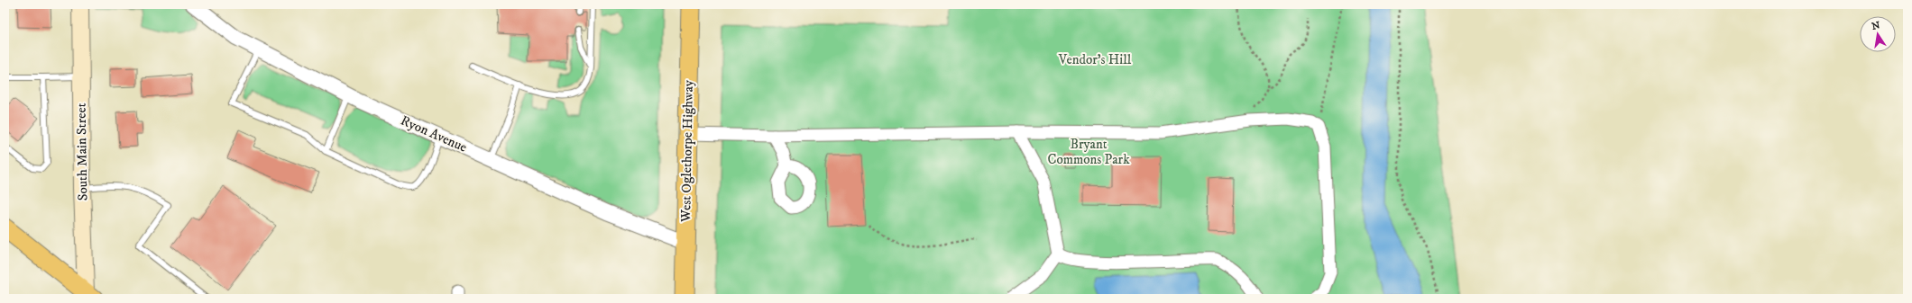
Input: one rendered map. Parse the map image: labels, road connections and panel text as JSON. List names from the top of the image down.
{
  "streets": {
    "highway": ["West Oglethorpe Highway"],
    "main road": ["South Main Street"],
    "street": ["Ryon Avenue"]
  },
  "crossings": [
    ["Ryon Avenue", "West Oglethorpe Highway"]
  ],
  "parks": ["Vendor's Hill", "Bryant Commons Park"],
  "north": "top"
}
